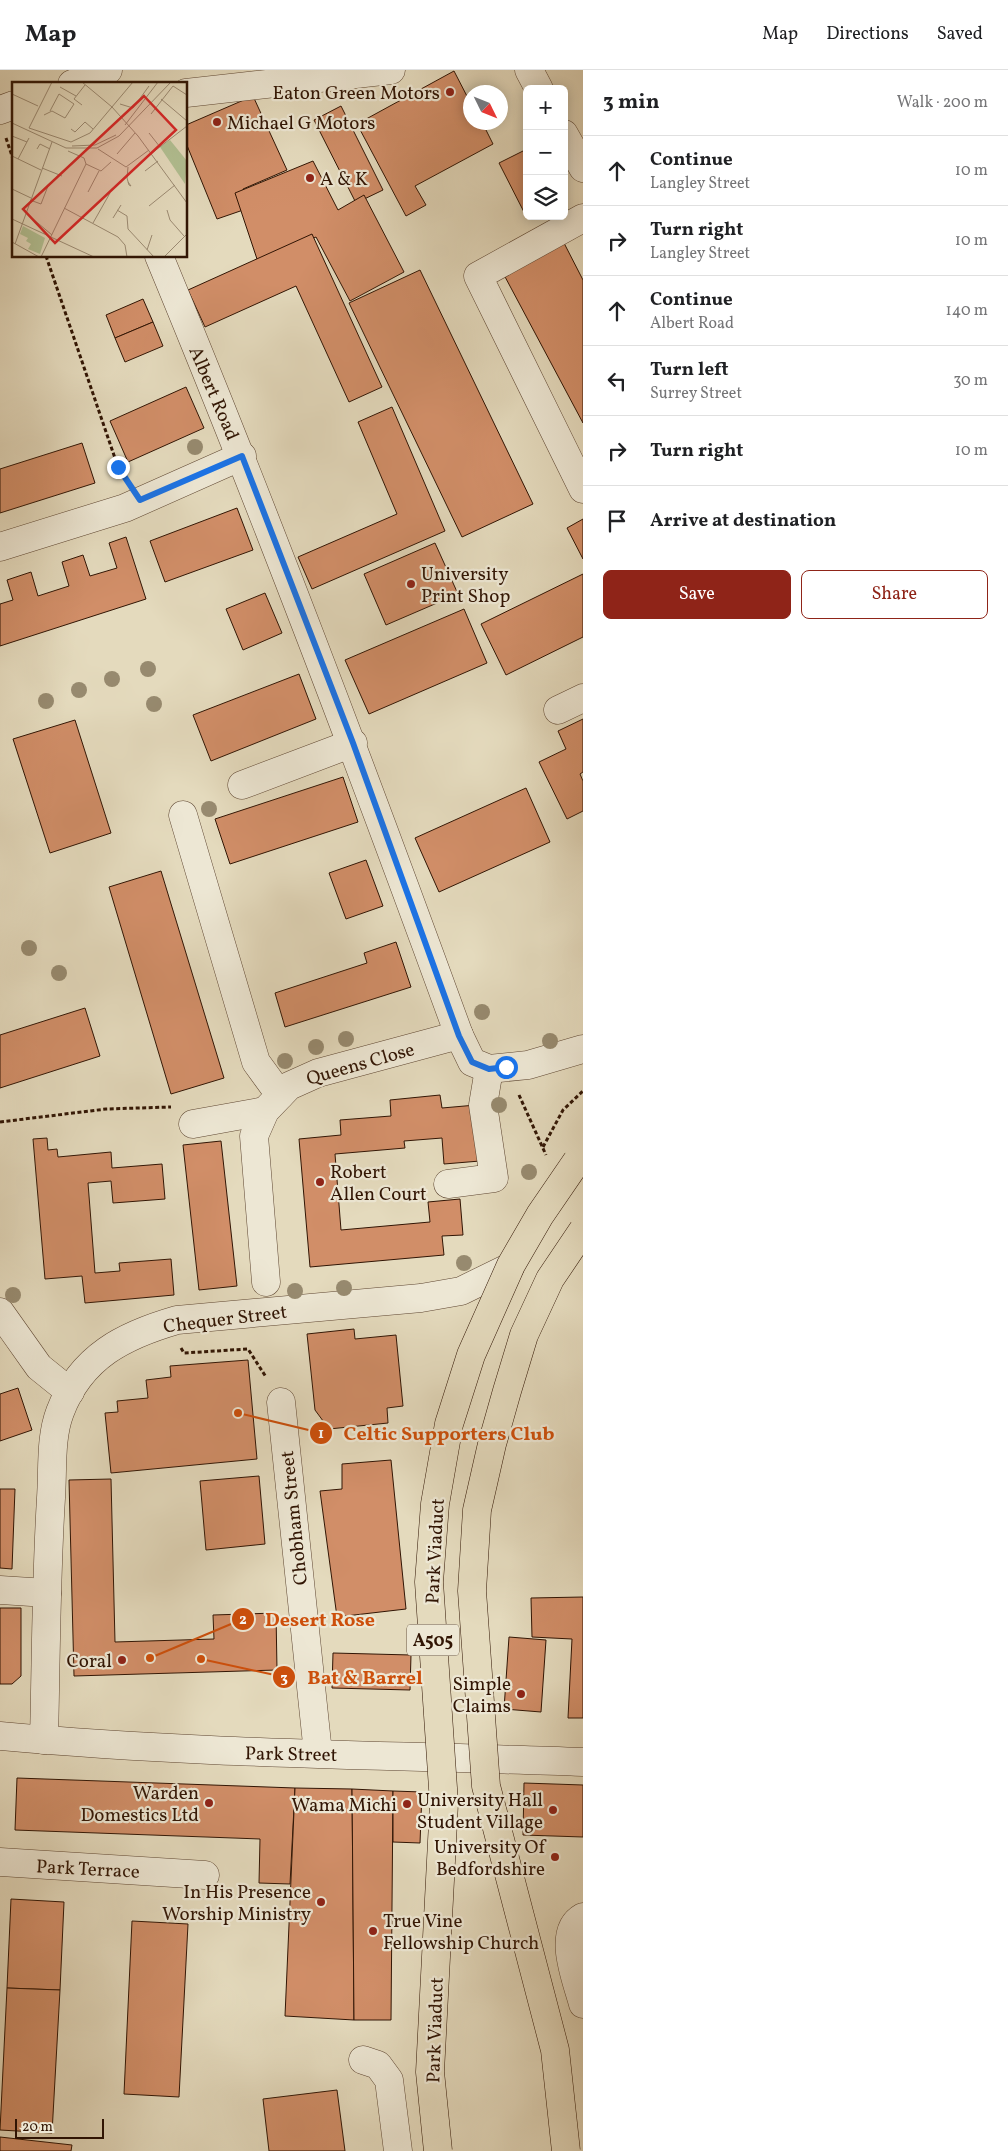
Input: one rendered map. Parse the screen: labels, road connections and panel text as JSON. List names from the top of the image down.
{
  "streets": {
    "highway": ["Park Viaduct", "A505"],
    "street": [
      "Albert Road",
      "Queens Close",
      "Chequer Street",
      "Chobham Street",
      "Park Street",
      "Park Terrace"
    ]
  },
  "crossings": [
    ["Albert Road", "Queens Close"],
    ["Chequer Street", "Park Viaduct"],
    ["Chequer Street", "Park Street"],
    ["Chobham Street", "Park Street"]
  ],
  "places": [
    "Eaton Green Motors",
    "Michael G Motors",
    "A & K",
    "University Print Shop",
    "Robert Allen Court",
    "Celtic Supporters Club",
    "Desert Rose",
    "Bat & Barrel",
    "Coral",
    "Simple Claims",
    "Warden Domestics Ltd",
    "Wama Michi",
    "University Hall Student Village",
    "University Of Bedfordshire",
    "In His Presence Worship Ministry",
    "True Vine Fellowship Church"
  ],
  "scale_bar": "20 m",
  "north": "bottom right",
  "page": {
    "header": "Map",
    "nav": ["Map", "Directions", "Saved"],
    "heading": ["3 min", "Walk · 200 m"],
    "map_buttons": ["+", "−"],
    "list": [
      ["Continue", "Langley Street", "10 m"],
      ["Turn right", "Langley Street", "10 m"],
      ["Continue", "Albert Road", "140 m"],
      ["Turn left", "Surrey Street", "30 m"],
      ["Turn right", "10 m"],
      "Arrive at destination"
    ],
    "buttons": ["Save", "Share"],
    "scale": "20 m"
  }
}
